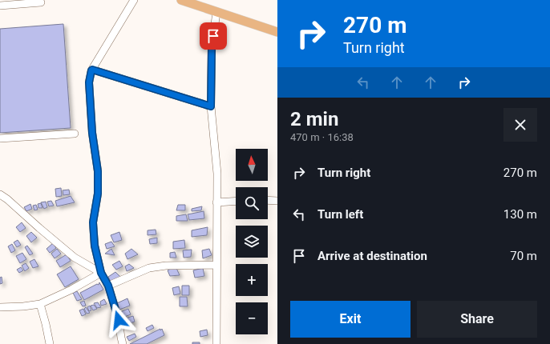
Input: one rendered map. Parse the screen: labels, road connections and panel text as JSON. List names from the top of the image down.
{
  "north": "top",
  "page": {
    "turn": ["270 m", "Turn right"],
    "heading": ["2 min", "470 m · 16:38"],
    "map_buttons": ["+", "−"],
    "list": [
      {
        "name": "Turn right",
        "value": "270 m"
      },
      {
        "name": "Turn left",
        "value": "130 m"
      },
      {
        "name": "Arrive at destination",
        "value": "70 m"
      }
    ],
    "buttons": ["Exit", "Share"]
  }
}
